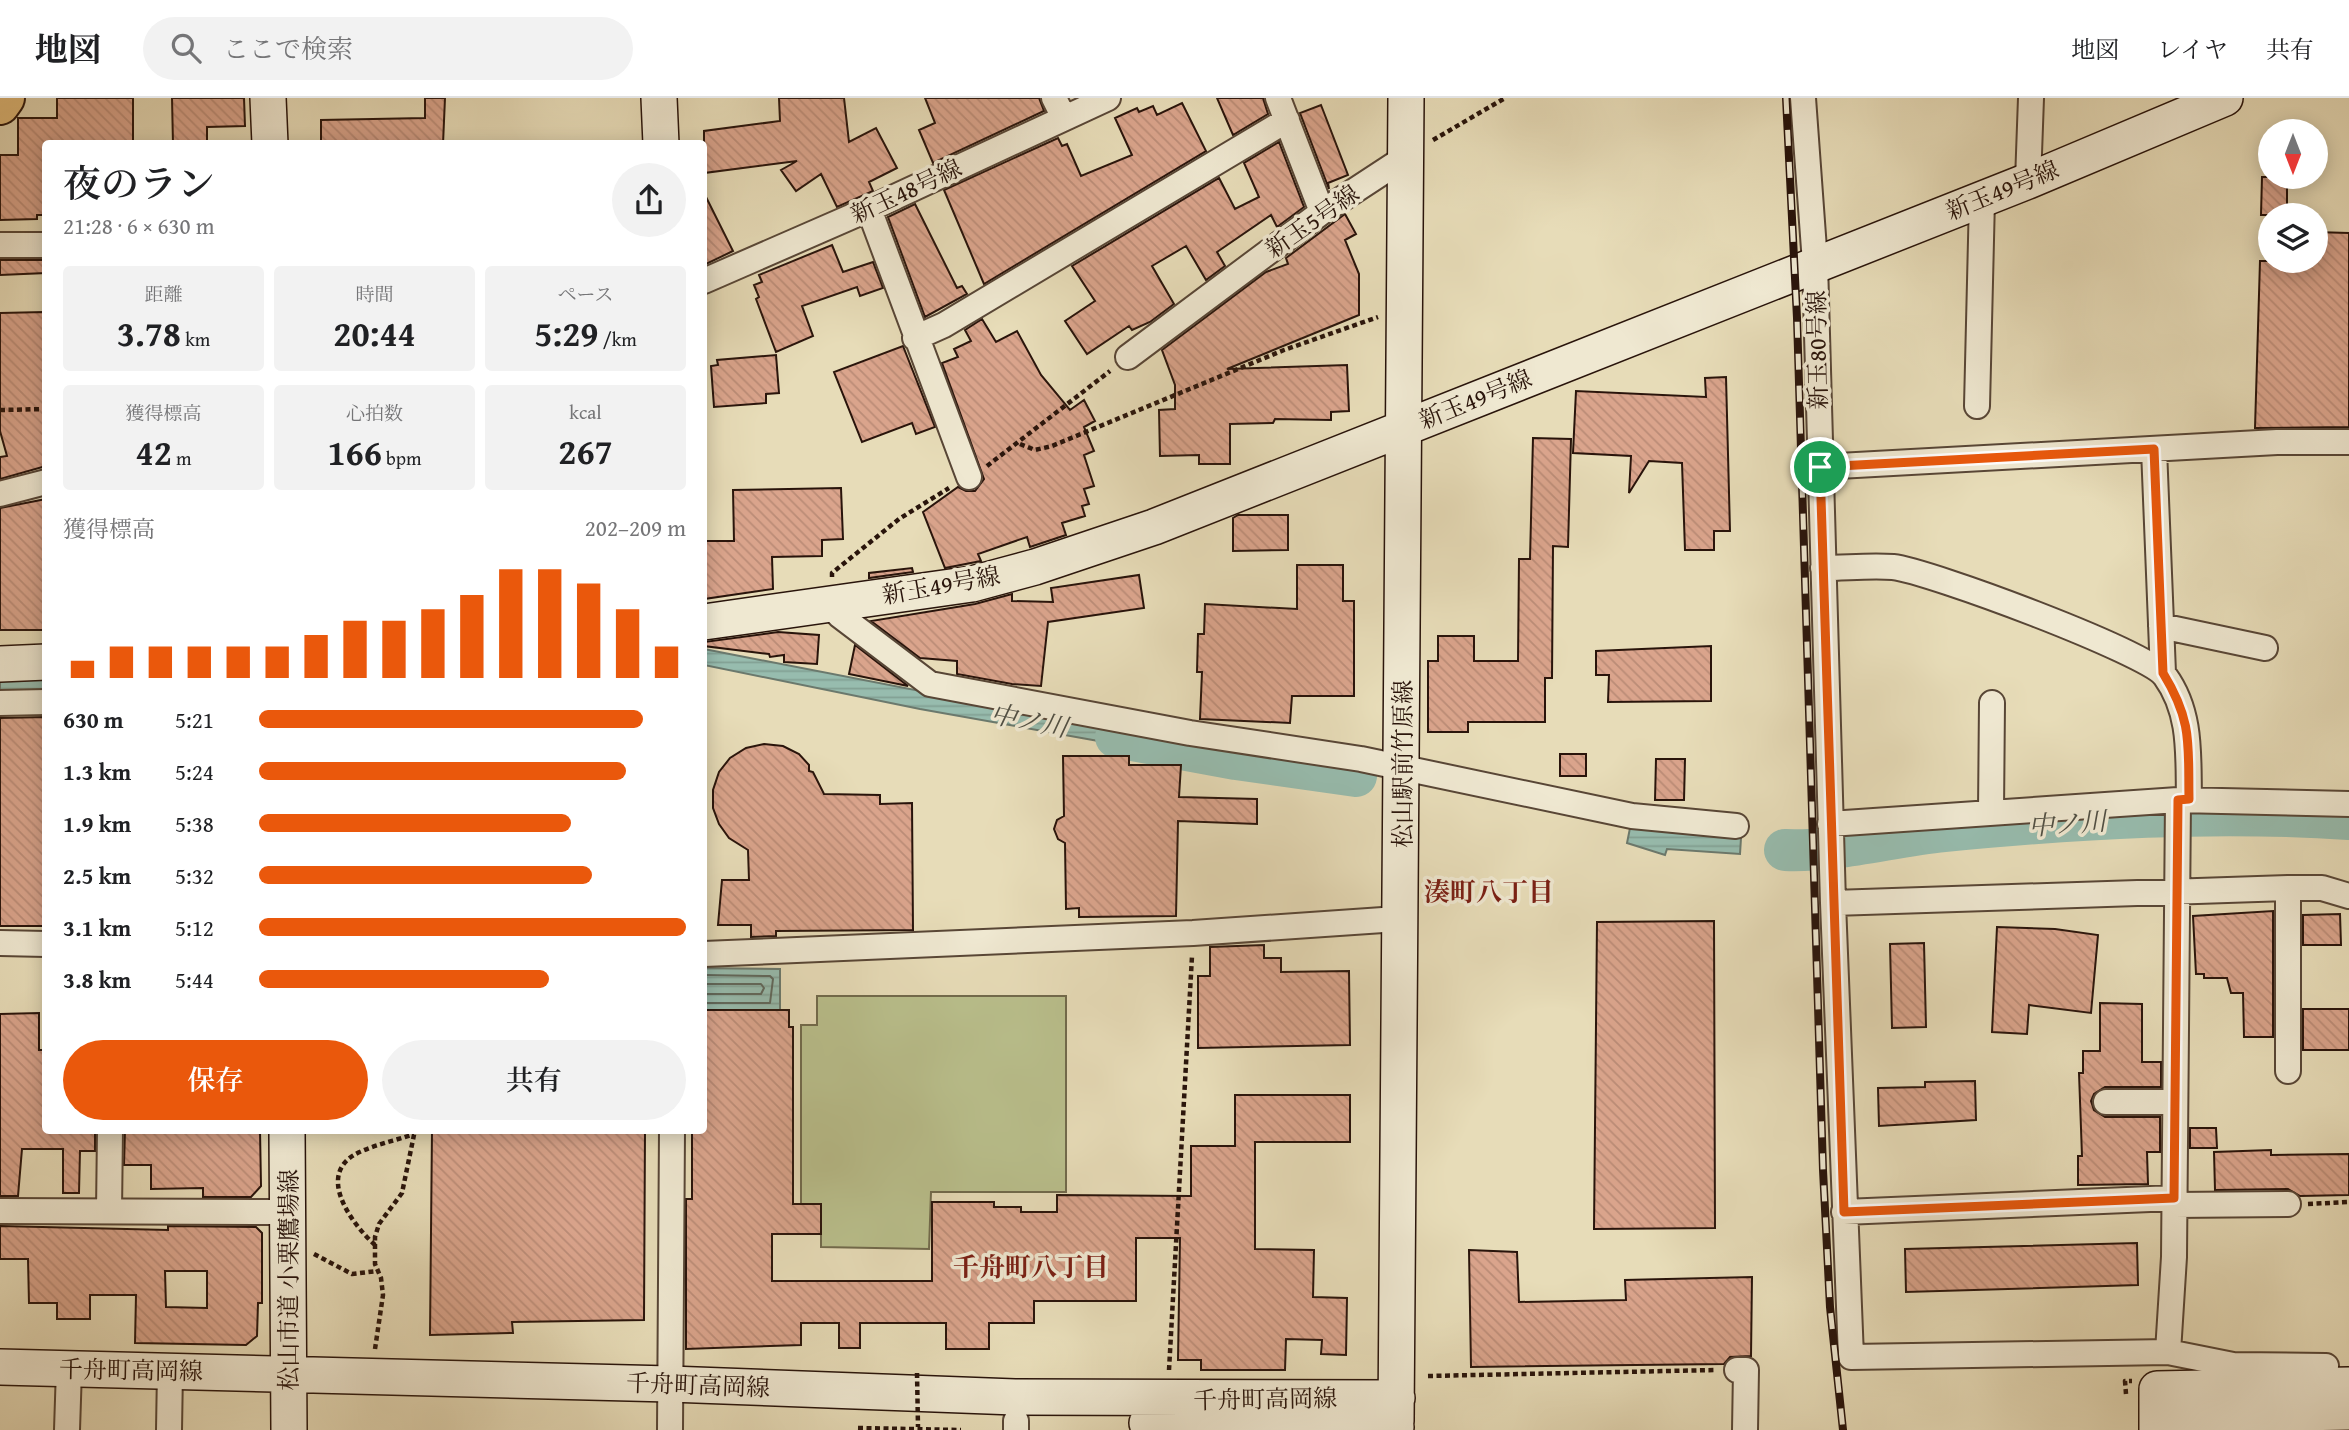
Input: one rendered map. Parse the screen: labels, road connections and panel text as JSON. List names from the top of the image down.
{
  "streets": {
    "street": [
      "新玉49号線",
      "新玉48号線",
      "新玉5号線",
      "新玉80号線",
      "松山駅前竹原線",
      "松山市道 小栗鷹場線",
      "千舟町高岡線"
    ]
  },
  "crossings": [
    ["新玉49号線", "新玉80号線"],
    ["新玉49号線", "松山駅前竹原線"],
    ["新玉5号線", "松山駅前竹原線"],
    ["松山駅前竹原線", "千舟町高岡線"],
    ["松山市道 小栗鷹場線", "千舟町高岡線"]
  ],
  "districts": ["湊町八丁目", "千舟町八丁目"],
  "water": ["中ノ川"],
  "north": "bottom",
  "page": {
    "header": "地図",
    "search": "ここで検索",
    "nav": ["地図", "レイヤ", "共有"],
    "heading": ["夜のラン", "21:28 · 6 × 630 m"],
    "stats": [
      ["距離", "3.78 km"],
      ["時間", "20:44"],
      ["ペース", "5:29 /km"],
      ["獲得標高", "42 m"],
      ["心拍数", "166 bpm"],
      ["kcal", "267"]
    ],
    "chart": ["獲得標高", "202–209 m"],
    "list": [
      {
        "name": "630 m",
        "note": "5:21"
      },
      {
        "name": "1.3 km",
        "note": "5:24"
      },
      {
        "name": "1.9 km",
        "note": "5:38"
      },
      {
        "name": "2.5 km",
        "note": "5:32"
      },
      {
        "name": "3.1 km",
        "note": "5:12"
      },
      {
        "name": "3.8 km",
        "note": "5:44"
      }
    ],
    "buttons": ["保存", "共有"]
  }
}
